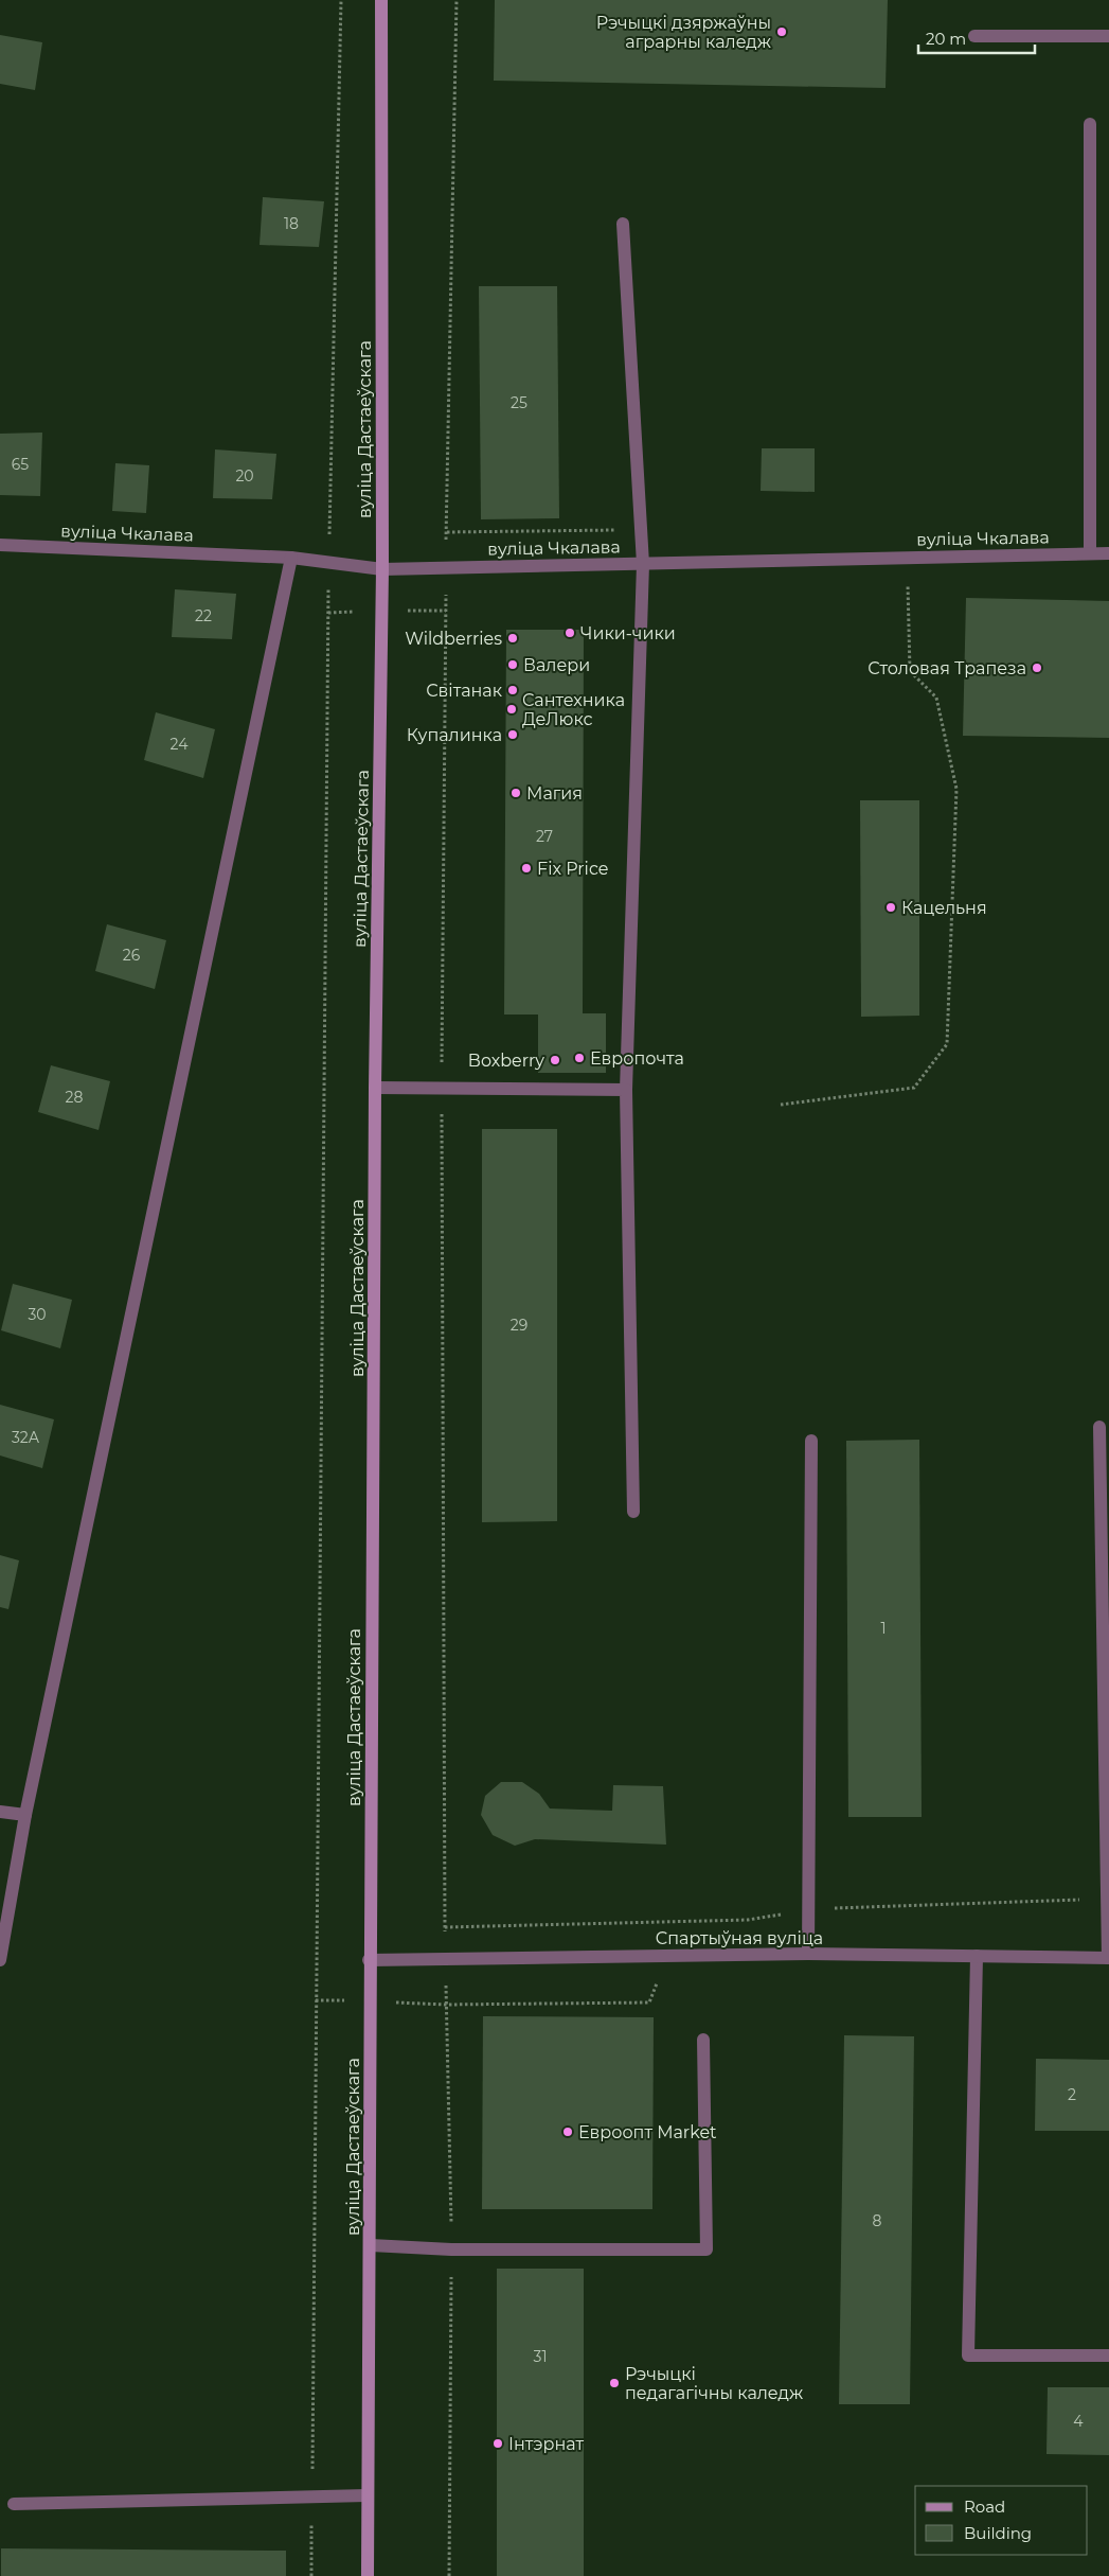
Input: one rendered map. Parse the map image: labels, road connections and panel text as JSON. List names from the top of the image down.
{
  "streets": {
    "street": ["вуліца Дастаеўскага", "вуліца Чкалава", "Спартыўная вуліца"]
  },
  "crossings": [
    ["вуліца Дастаеўскага", "вуліца Чкалава"],
    ["вуліца Дастаеўскага", "Спартыўная вуліца"]
  ],
  "places": [
    "Рэчыцкі дзяржаўны аграрны каледж",
    "Чики-чики",
    "Wildberries",
    "Валери",
    "Столовая Трапеза",
    "Світанак",
    "Сантехника ДеЛюкс",
    "Купалинка",
    "Магия",
    "Fix Price",
    "Кацельня",
    "Европочта",
    "Boxberry",
    "Евроопт Market",
    "Рэчыцкі педагагічны каледж",
    "Інтэрнат"
  ],
  "house_numbers": [
    "18",
    "25",
    "65",
    "20",
    "22",
    "24",
    "27",
    "26",
    "28",
    "30",
    "29",
    "32А",
    "1",
    "2",
    "8",
    "31",
    "4"
  ],
  "legend": ["Road", "Building"],
  "scale_bar": "20 m"
}
